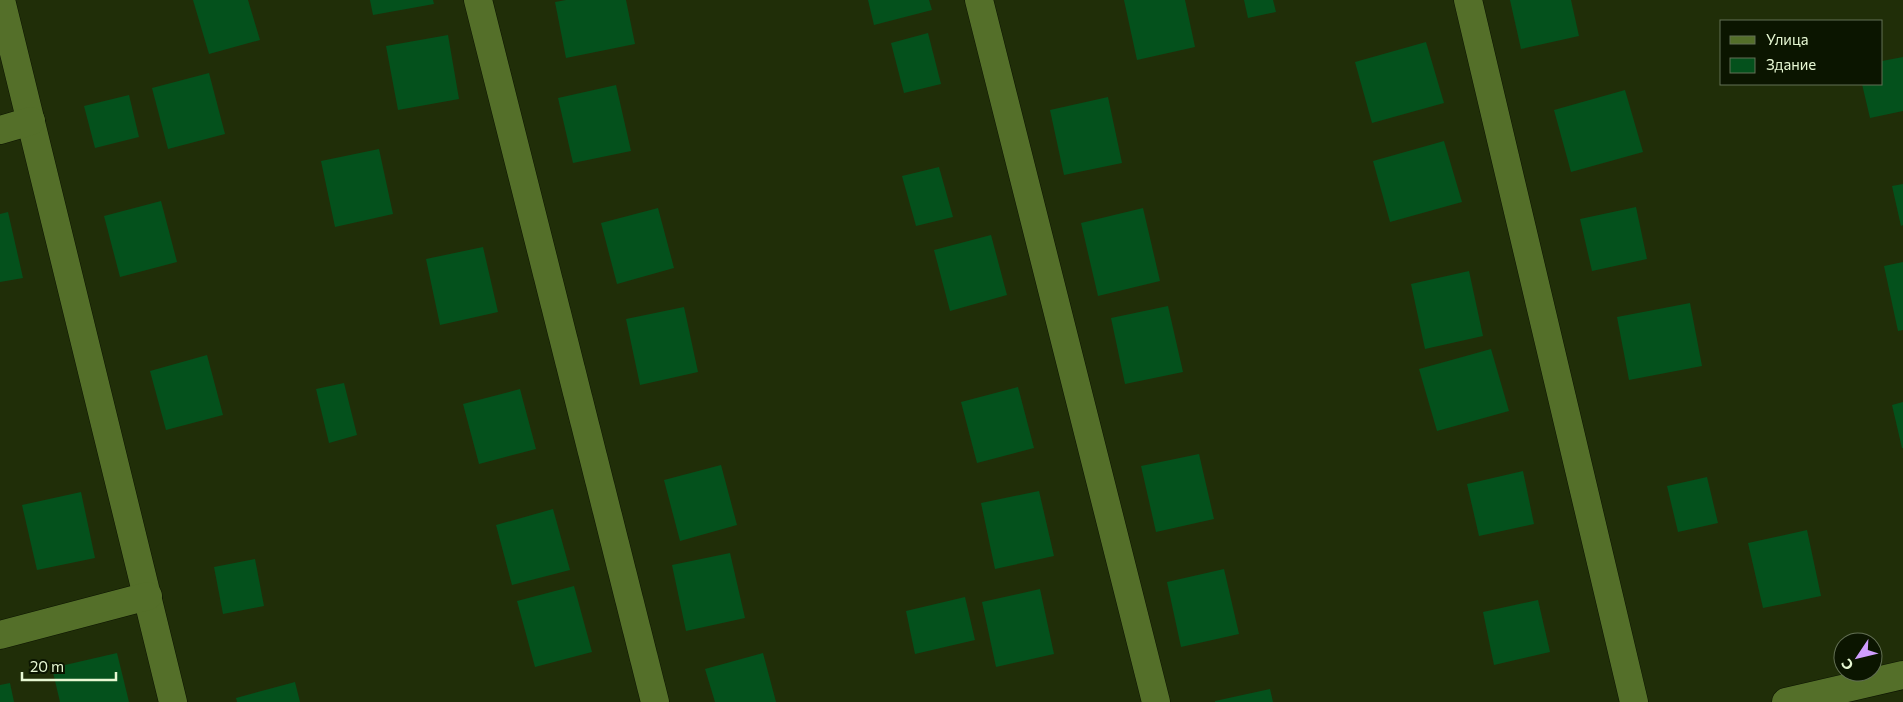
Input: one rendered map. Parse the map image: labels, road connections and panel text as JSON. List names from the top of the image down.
{
  "legend": ["Улица", "Здание"],
  "scale_bar": "20 m",
  "north": "bottom left"
}
